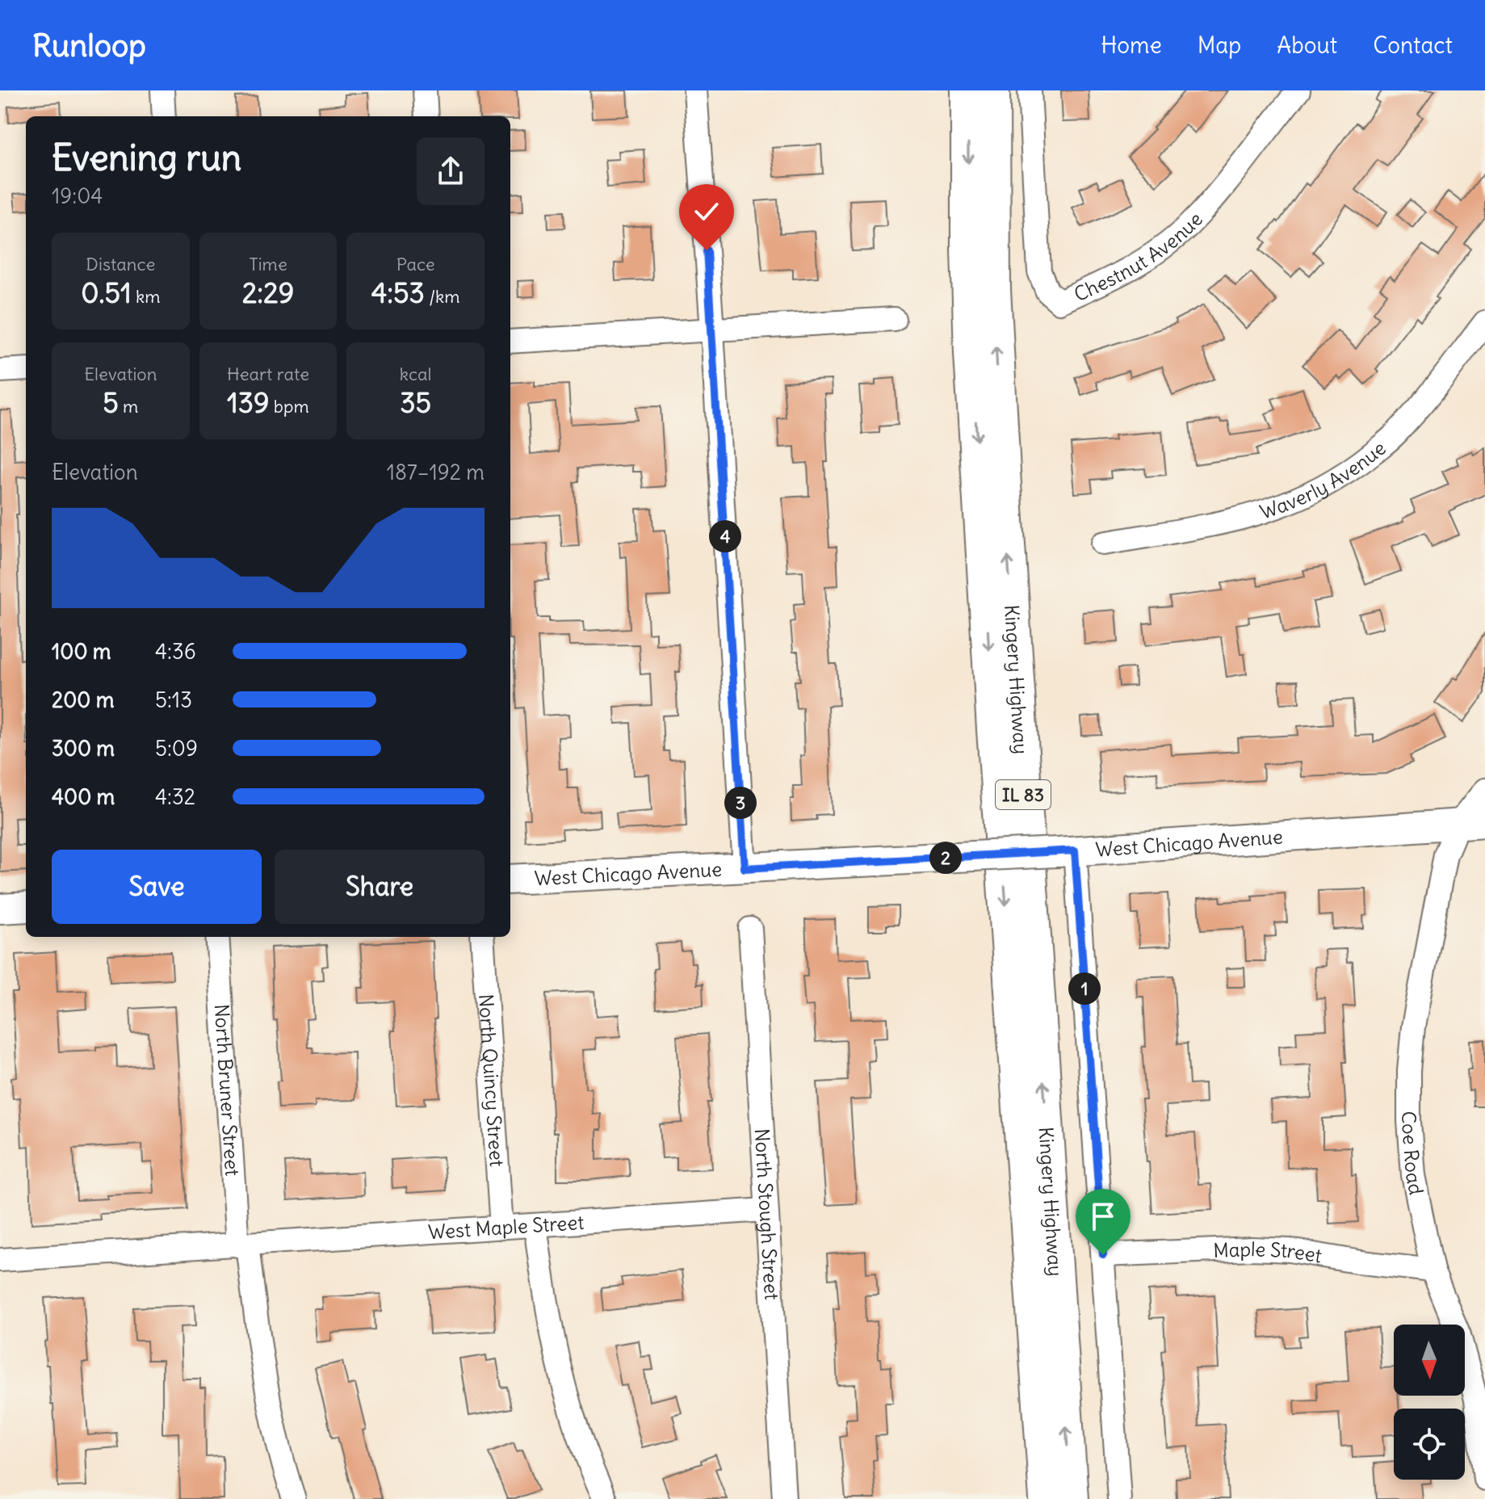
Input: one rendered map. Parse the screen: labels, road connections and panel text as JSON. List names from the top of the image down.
{
  "streets": {
    "highway": ["Kingery Highway", "IL 83"],
    "main road": ["West Chicago Avenue"],
    "street": [
      "Chestnut Avenue",
      "Waverly Avenue",
      "North Quincy Street",
      "North Bruner Street",
      "Coe Road",
      "North Stough Street",
      "West Maple Street",
      "Maple Street"
    ]
  },
  "crossings": [
    ["West Chicago Avenue", "Coe Road"],
    ["North Quincy Street", "West Maple Street"],
    ["North Bruner Street", "West Maple Street"],
    ["Coe Road", "Maple Street"],
    ["North Stough Street", "West Maple Street"]
  ],
  "north": "bottom",
  "page": {
    "header": "Runloop",
    "nav": [
      "Home",
      "Map",
      "About",
      "Contact"
    ],
    "heading": ["Evening run", "19:04"],
    "stats": [
      ["Distance", "0.51 km"],
      ["Time", "2:29"],
      ["Pace", "4:53 /km"],
      ["Elevation", "5 m"],
      ["Heart rate", "139 bpm"],
      ["kcal", "35"]
    ],
    "chart": ["Elevation", "187–192 m"],
    "pins": [
      "4",
      "3",
      "2",
      "1"
    ],
    "list": [
      {
        "name": "100 m",
        "note": "4:36"
      },
      {
        "name": "200 m",
        "note": "5:13"
      },
      {
        "name": "300 m",
        "note": "5:09"
      },
      {
        "name": "400 m",
        "note": "4:32"
      }
    ],
    "buttons": ["Save", "Share"]
  }
}
